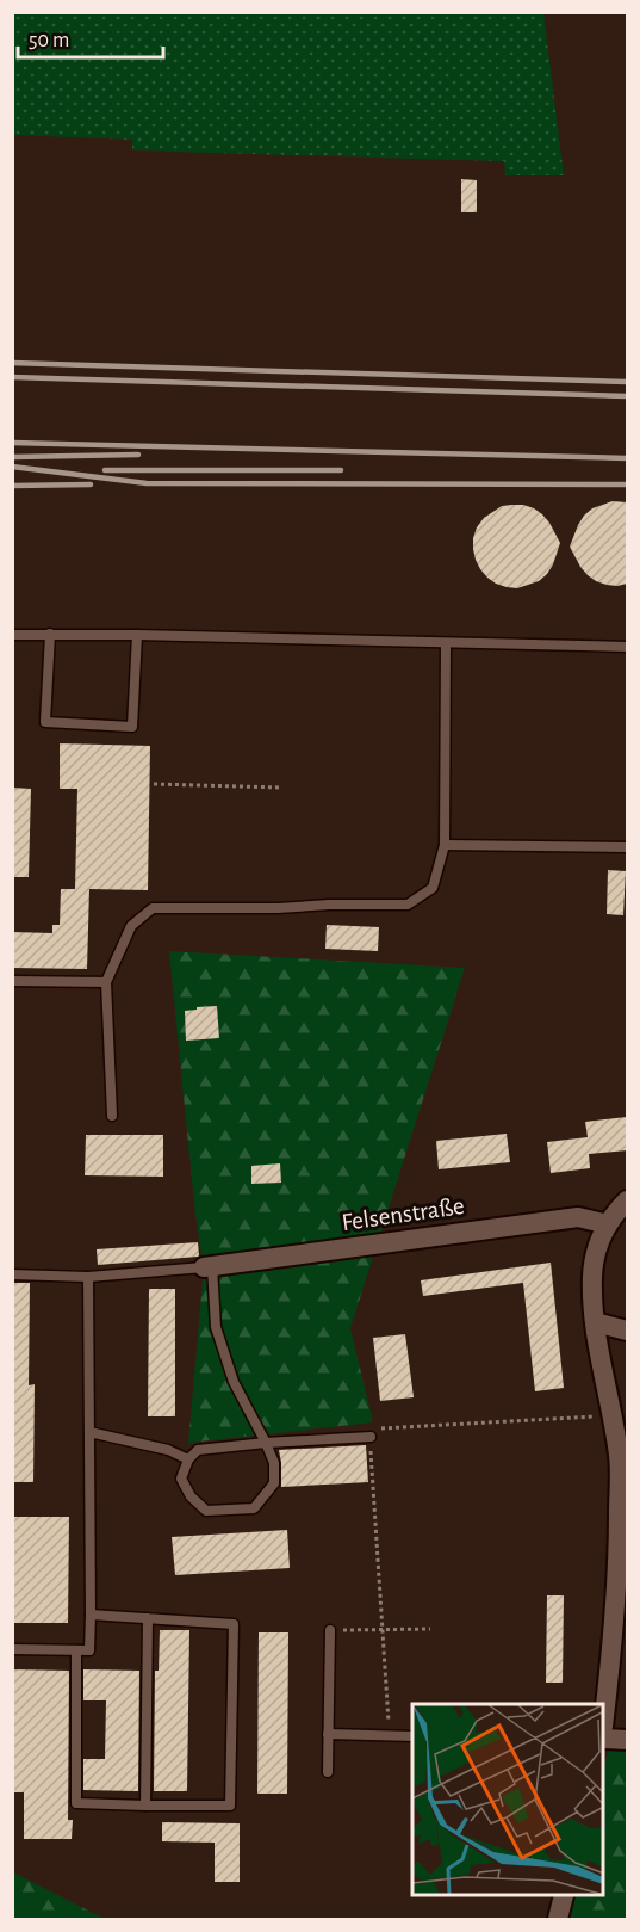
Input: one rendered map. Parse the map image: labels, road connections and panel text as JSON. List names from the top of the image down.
{
  "streets": {
    "street": ["Felsenstraße"]
  },
  "scale_bar": "50 m"
}
